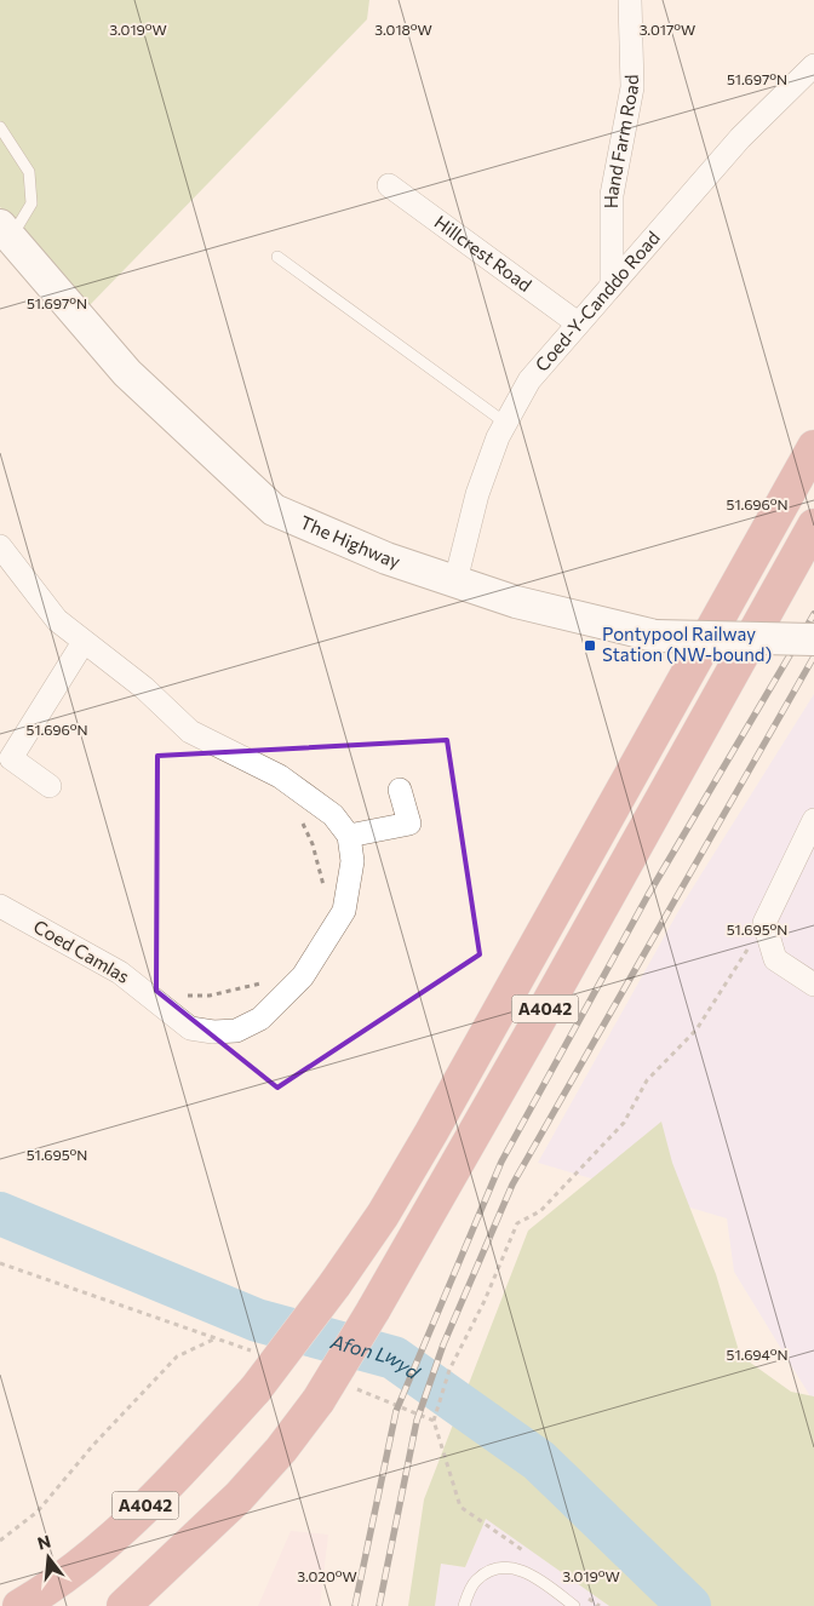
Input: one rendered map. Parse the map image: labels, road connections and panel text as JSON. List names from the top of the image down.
{
  "streets": {
    "highway": ["A4042"],
    "street": [
      "Hand Farm Road",
      "Hillcrest Road",
      "Coed-Y-Canddo Road",
      "The Highway",
      "Coed Camlas"
    ]
  },
  "crossings": [
    ["Hand Farm Road", "Coed-Y-Canddo Road"],
    ["Hillcrest Road", "Coed-Y-Canddo Road"],
    ["Coed-Y-Canddo Road", "The Highway"]
  ],
  "water": ["Afon Lwyd"],
  "places": {
    "transit": ["Pontypool Railway Station (NW-bound)"]
  },
  "north": "top",
  "coordinates": [
    "3.019°W",
    "3.018°W",
    "3.017°W",
    "51.697°N",
    "51.696°N",
    "51.695°N",
    "51.694°N",
    "3.020°W"
  ]
}
